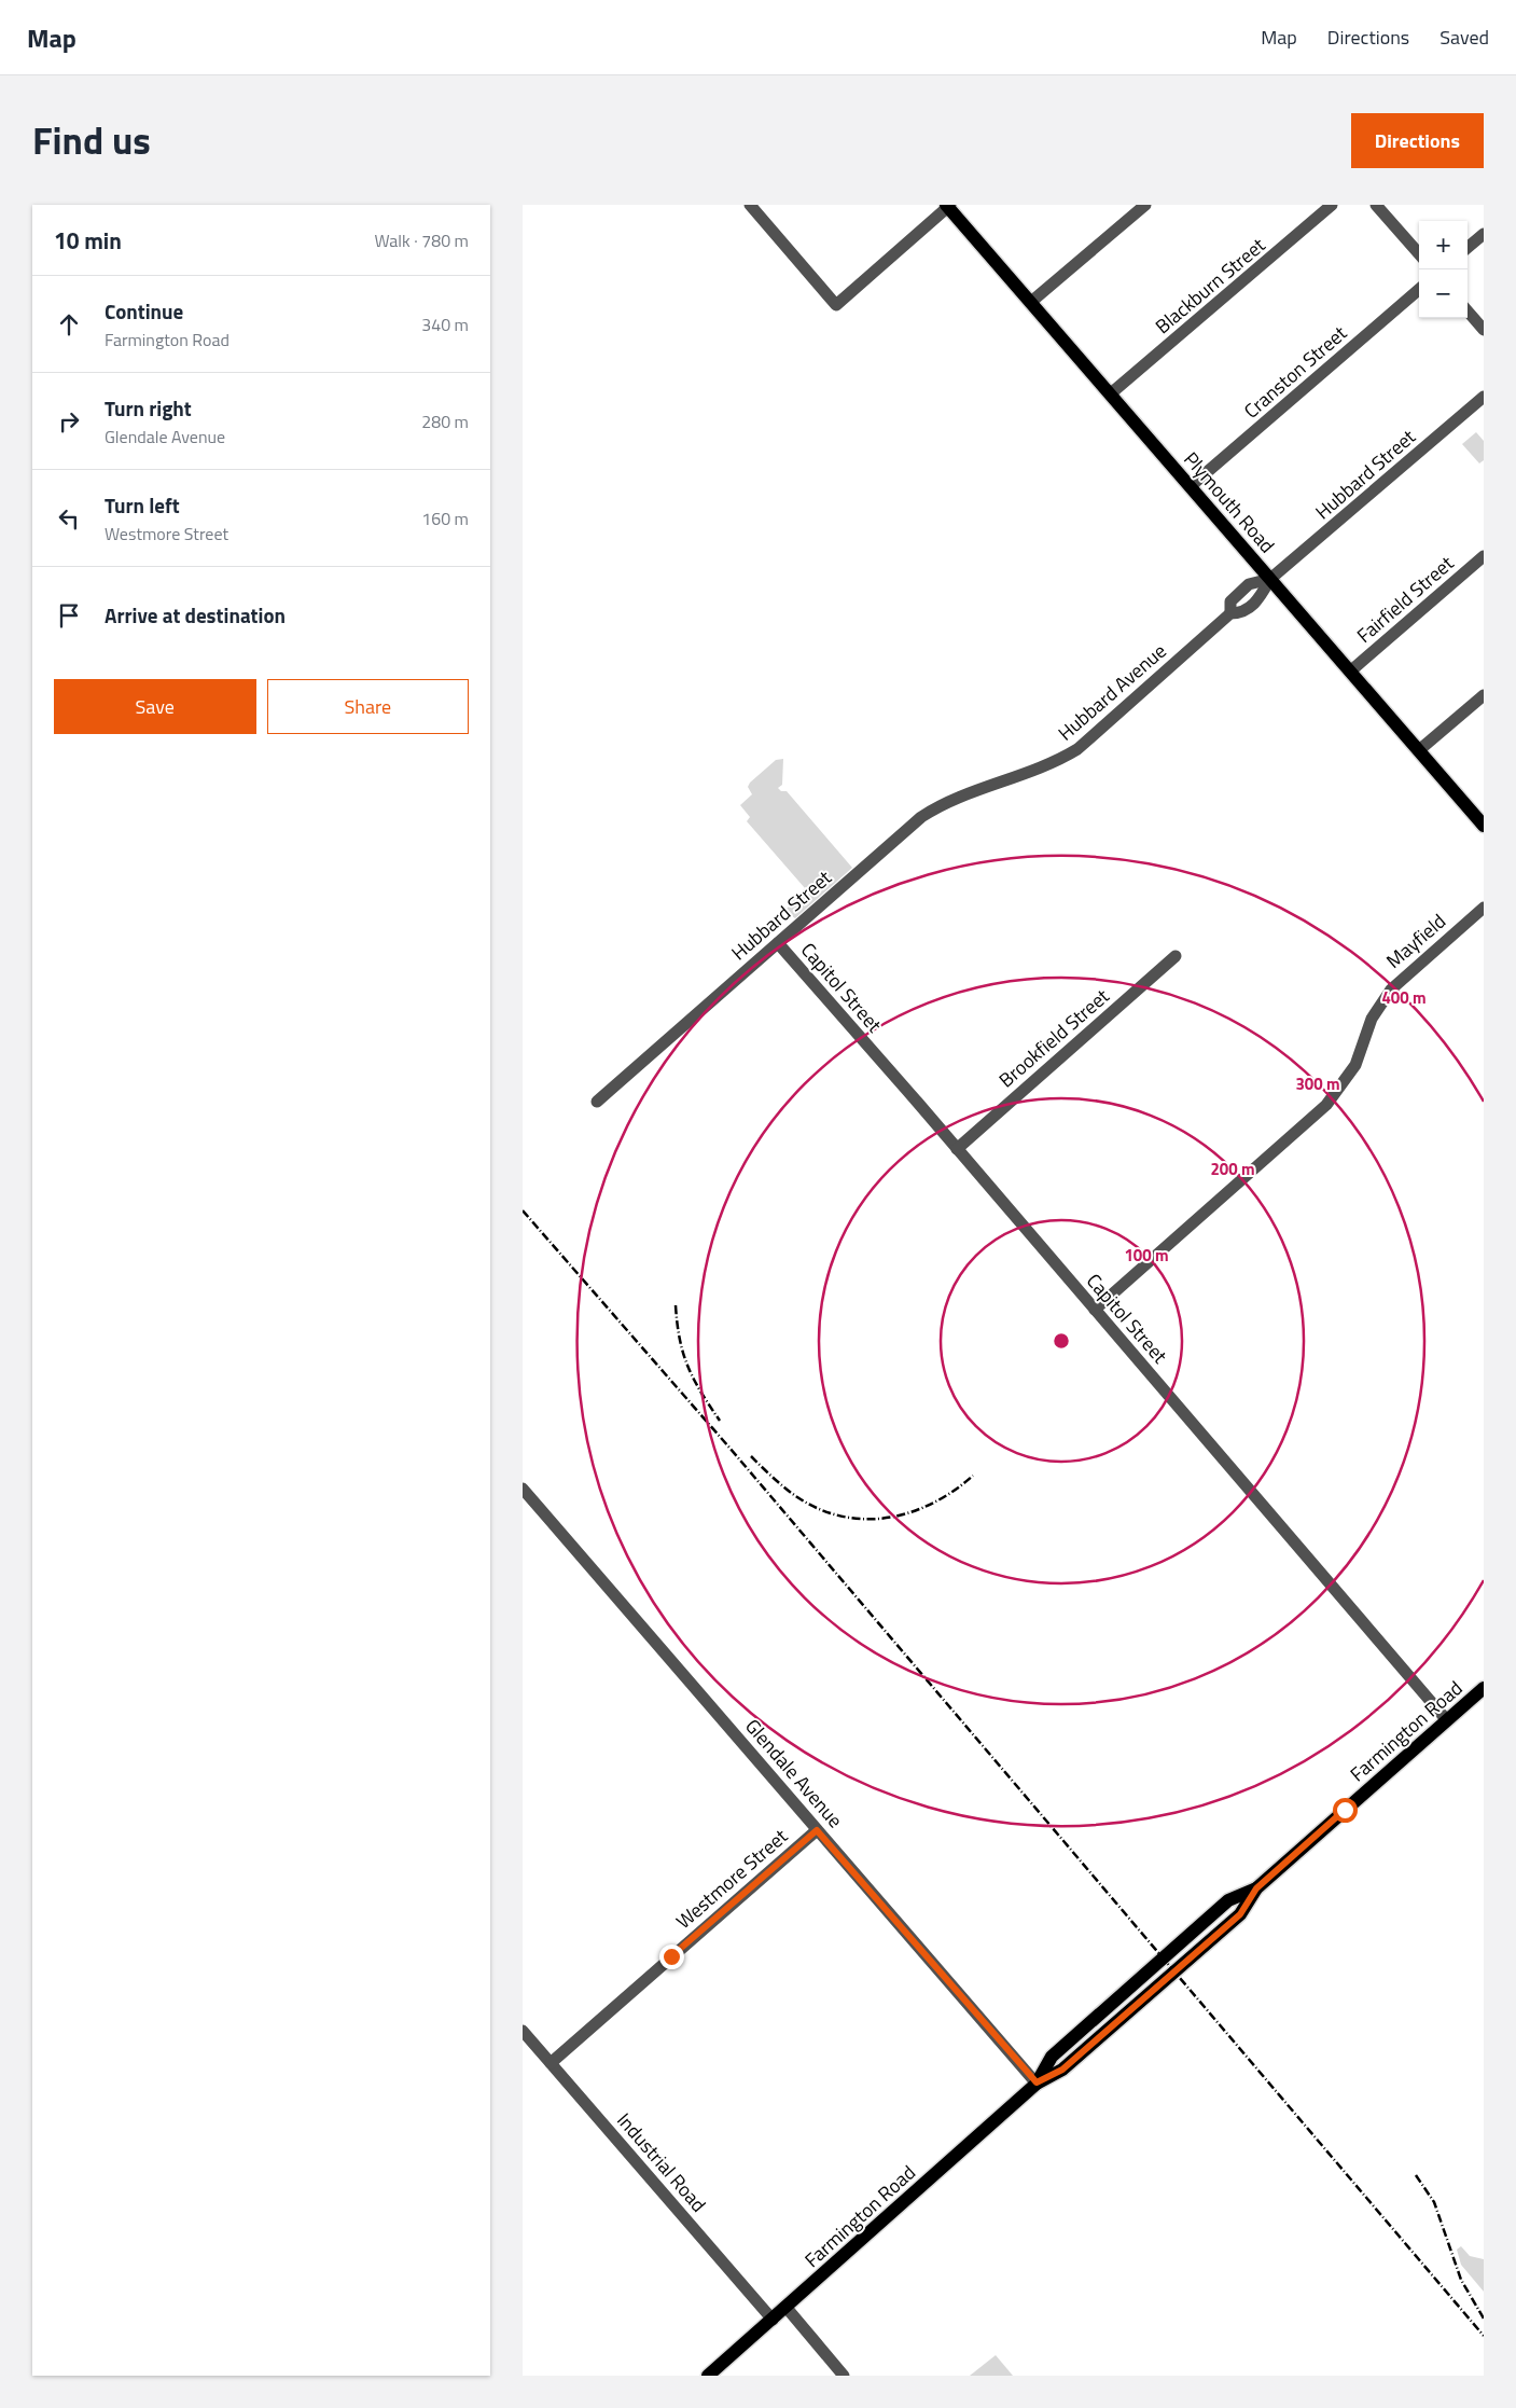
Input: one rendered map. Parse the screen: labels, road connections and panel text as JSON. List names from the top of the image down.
{
  "streets": {
    "main road": ["Plymouth Road", "Farmington Road"],
    "street": [
      "Blackburn Street",
      "Cranston Street",
      "Hubbard Street",
      "Fairfield Street",
      "Hubbard Avenue",
      "Mayfield",
      "Capitol Street",
      "Brookfield Street",
      "Glendale Avenue",
      "Westmore Street",
      "Industrial Road"
    ]
  },
  "crossings": [
    ["Blackburn Street", "Plymouth Road"],
    ["Cranston Street", "Plymouth Road"],
    ["Hubbard Street", "Plymouth Road"],
    ["Hubbard Street", "Hubbard Avenue"],
    ["Hubbard Street", "Capitol Street"],
    ["Plymouth Road", "Fairfield Street"],
    ["Plymouth Road", "Hubbard Avenue"],
    ["Mayfield", "Capitol Street"],
    ["Capitol Street", "Brookfield Street"],
    ["Capitol Street", "Farmington Road"],
    ["Farmington Road", "Glendale Avenue"],
    ["Farmington Road", "Industrial Road"],
    ["Glendale Avenue", "Westmore Street"],
    ["Westmore Street", "Industrial Road"]
  ],
  "page": {
    "header": "Map",
    "nav": ["Map", "Directions", "Saved"],
    "title": "Find us",
    "buttons": [
      "Directions",
      ["Save", "Share"]
    ],
    "heading": ["10 min", "Walk · 780 m"],
    "map_buttons": ["+", "−"],
    "list": [
      ["Continue", "Farmington Road", "340 m"],
      ["Turn right", "Glendale Avenue", "280 m"],
      ["Turn left", "Westmore Street", "160 m"],
      "Arrive at destination"
    ]
  },
  "rings": [
    "400 m",
    "300 m",
    "200 m",
    "100 m"
  ]
}
